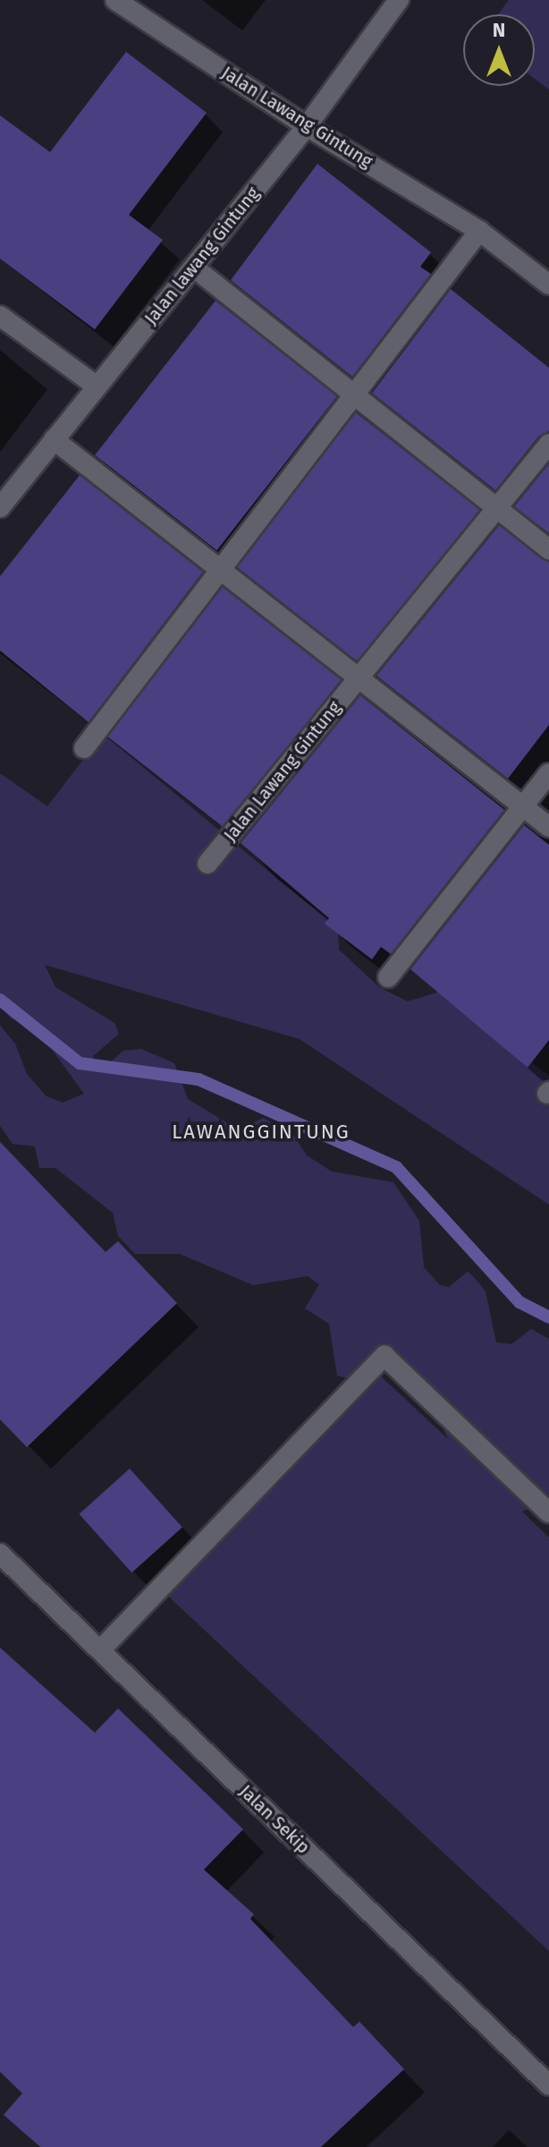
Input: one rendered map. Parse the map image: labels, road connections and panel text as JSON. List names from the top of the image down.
{
  "streets": {
    "street": ["Jalan Lawang Gintung", "Jalan lawang Gintung", "Jalan Sekip"]
  },
  "crossings": [
    ["Jalan Lawang Gintung", "Jalan lawang Gintung"]
  ],
  "districts": ["LAWANGGINTUNG"],
  "north": "top"
}
